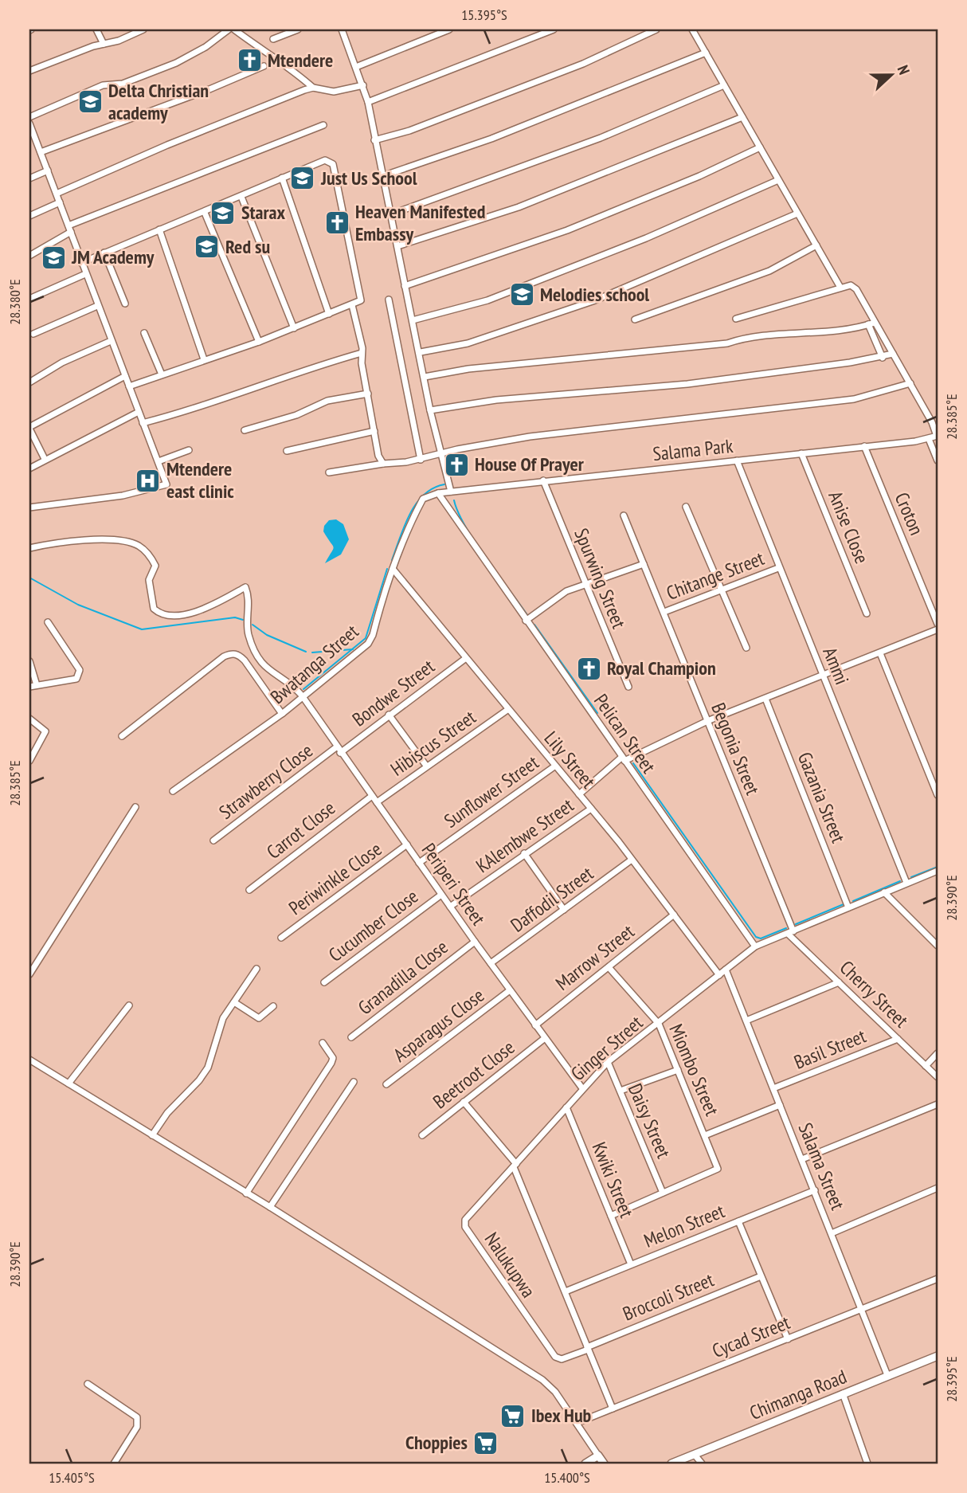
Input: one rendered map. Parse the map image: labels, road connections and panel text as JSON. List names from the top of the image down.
{
  "streets": {
    "street": [
      "Salama Park",
      "Croton",
      "Anise Close",
      "Chitange Street",
      "Spurwing Street",
      "Bwatanga Street",
      "Ammi",
      "Bondwe Street",
      "Pelican Street",
      "Hibiscus Street",
      "Begonia Street",
      "Lily Street",
      "Strawberry Close",
      "Sunflower Street",
      "Gazania Street",
      "Carrot Close",
      "KAlembwe Street",
      "Periwinkle Close",
      "Periperi Street",
      "Daffodil Street",
      "Cucumber Close",
      "Marrow Street",
      "Granadilla Close",
      "Cherry Street",
      "Asparagus Close",
      "Ginger Street",
      "Basil Street",
      "Miombo Street",
      "Beetroot Close",
      "Daisy Street",
      "Salama Street",
      "Kwiki Street",
      "Melon Street",
      "Nalukupwa",
      "Broccoli Street",
      "Cycad Street",
      "Chimanga Road"
    ]
  },
  "crossings": [
    ["Salama Park", "Croton"],
    ["Salama Park", "Anise Close"],
    ["Salama Park", "Spurwing Street"],
    ["Salama Park", "Ammi"],
    ["Chitange Street", "Ammi"],
    ["Chitange Street", "Begonia Street"],
    ["Bwatanga Street", "Pelican Street"],
    ["Bwatanga Street", "Lily Street"],
    ["Bwatanga Street", "Periperi Street"],
    ["Ammi", "Ginger Street"],
    ["Bondwe Street", "Lily Street"],
    ["Bondwe Street", "Strawberry Close"],
    ["Bondwe Street", "Periperi Street"],
    ["Pelican Street", "Ginger Street"],
    ["Hibiscus Street", "Lily Street"],
    ["Hibiscus Street", "Periperi Street"],
    ["Begonia Street", "Cherry Street"],
    ["Begonia Street", "Ginger Street"],
    ["Lily Street", "Sunflower Street"],
    ["Lily Street", "KAlembwe Street"],
    ["Lily Street", "Daffodil Street"],
    ["Lily Street", "Marrow Street"],
    ["Lily Street", "Ginger Street"],
    ["Strawberry Close", "Periperi Street"],
    ["Sunflower Street", "Periperi Street"],
    ["Gazania Street", "Ginger Street"],
    ["Carrot Close", "Periperi Street"],
    ["KAlembwe Street", "Periperi Street"],
    ["Periwinkle Close", "Periperi Street"],
    ["Periperi Street", "Daffodil Street"],
    ["Periperi Street", "Cucumber Close"],
    ["Periperi Street", "Marrow Street"],
    ["Periperi Street", "Granadilla Close"],
    ["Periperi Street", "Asparagus Close"],
    ["Periperi Street", "Ginger Street"],
    ["Periperi Street", "Beetroot Close"],
    ["Marrow Street", "Miombo Street"],
    ["Cherry Street", "Ginger Street"],
    ["Cherry Street", "Basil Street"],
    ["Ginger Street", "Miombo Street"],
    ["Ginger Street", "Daisy Street"],
    ["Ginger Street", "Salama Street"],
    ["Ginger Street", "Kwiki Street"],
    ["Ginger Street", "Nalukupwa"],
    ["Basil Street", "Salama Street"],
    ["Miombo Street", "Daisy Street"],
    ["Salama Street", "Melon Street"],
    ["Salama Street", "Cycad Street"],
    ["Salama Street", "Chimanga Road"],
    ["Kwiki Street", "Melon Street"],
    ["Nalukupwa", "Broccoli Street"]
  ],
  "places": {
    "church": [
      "Mtendere",
      "Heaven Manifested Embassy",
      "House Of Prayer",
      "Royal Champion"
    ],
    "school or university": [
      "Delta Christian academy",
      "Just Us School",
      "Starax",
      "Red su",
      "JM Academy",
      "Melodies school"
    ],
    "hospital": ["Mtendere east clinic"],
    "supermarket": ["Ibex Hub", "Choppies"]
  },
  "north": "right",
  "coordinates": [
    "15.395°S",
    "28.380°E",
    "28.385°E",
    "28.390°E",
    "28.395°E",
    "15.405°S",
    "15.400°S"
  ]
}
